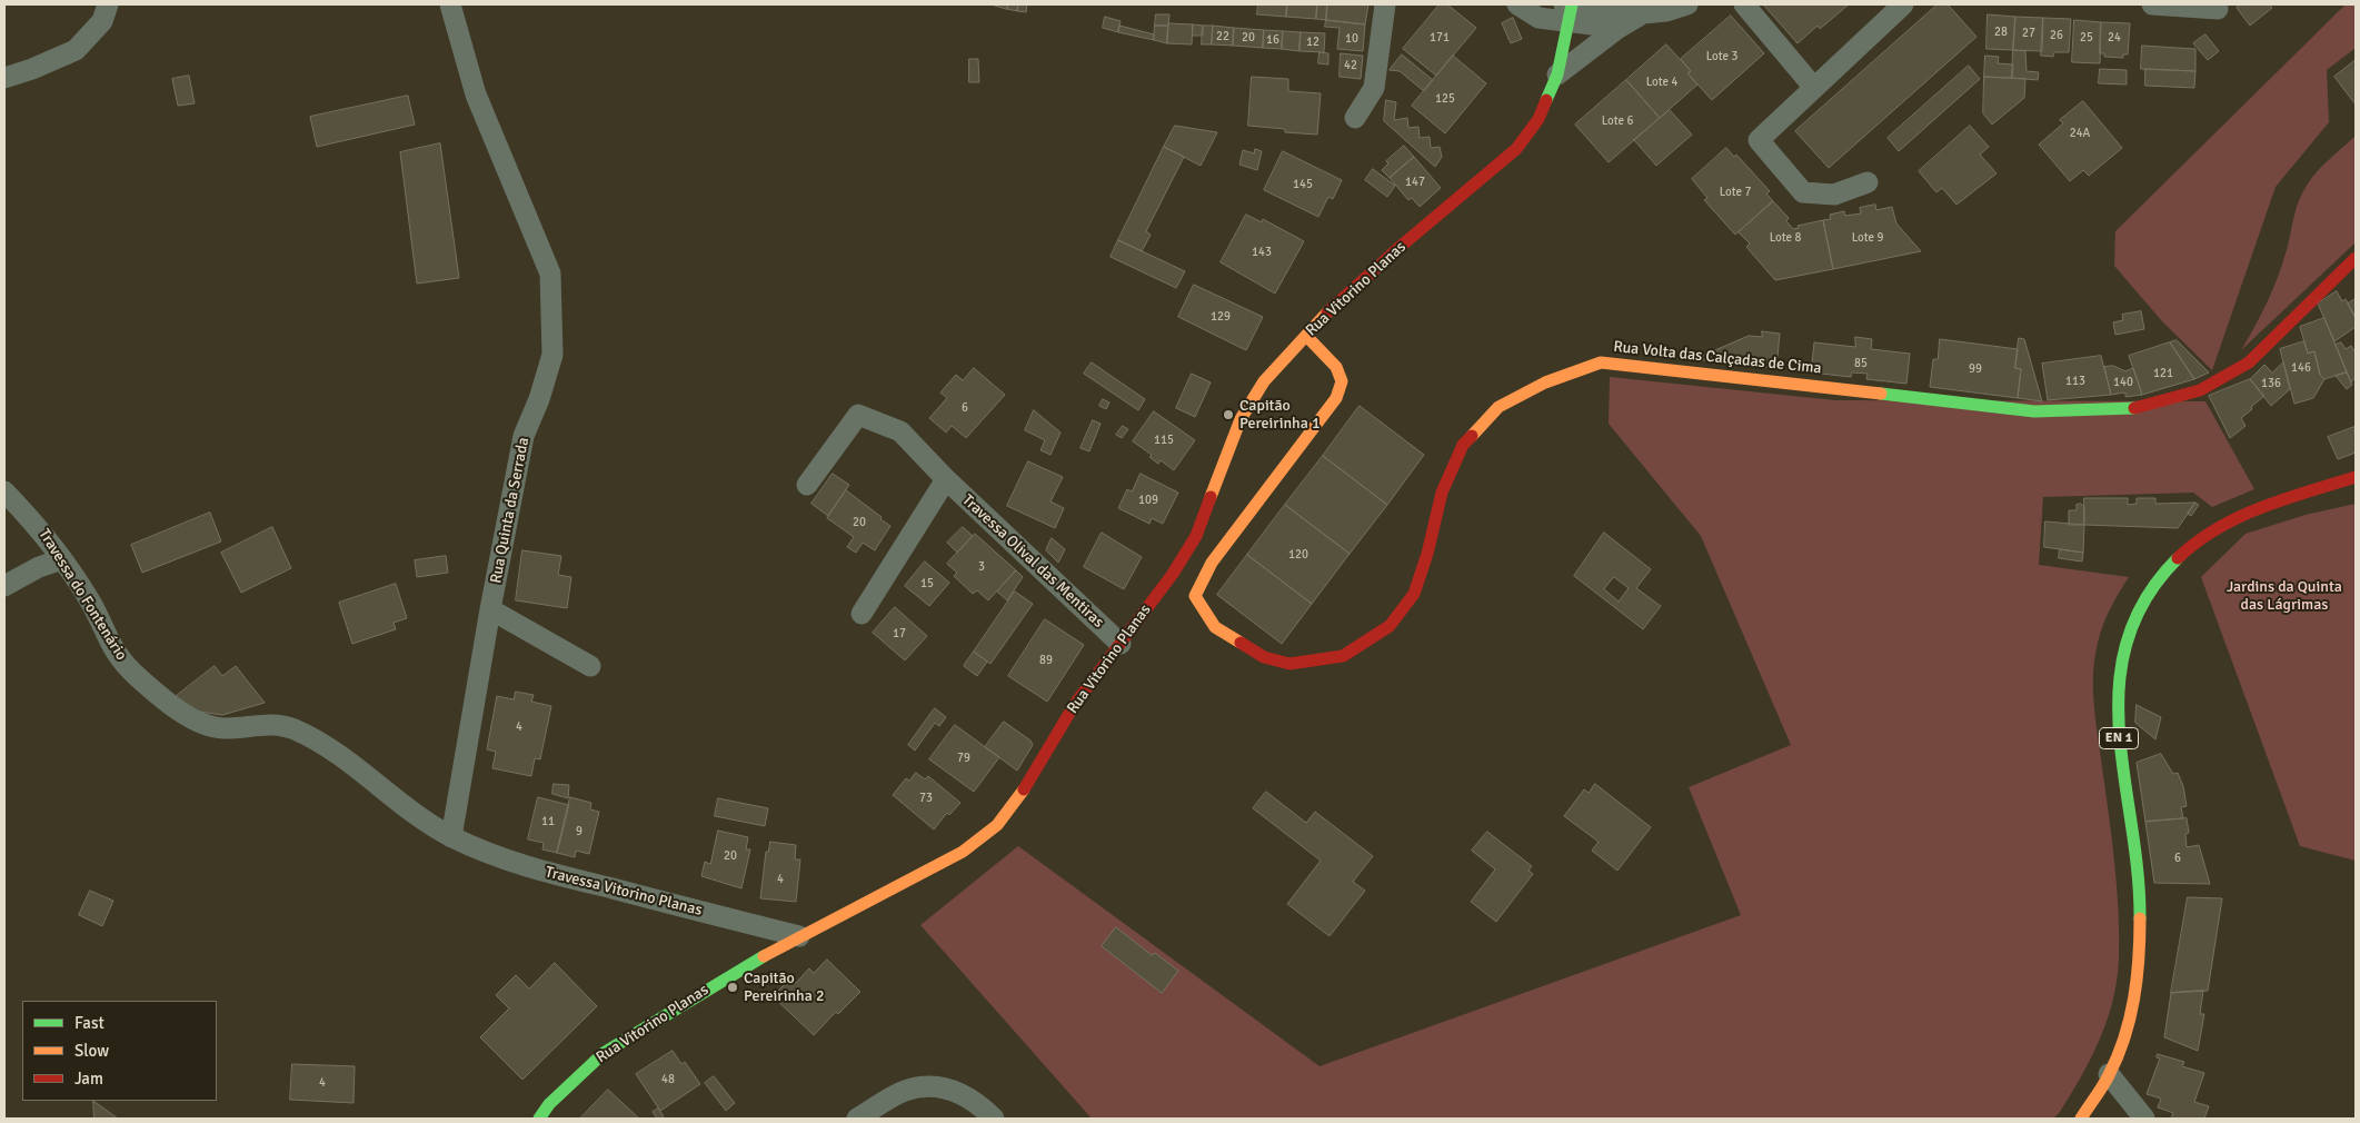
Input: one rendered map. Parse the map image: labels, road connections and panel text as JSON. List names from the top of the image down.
{
  "streets": {
    "street": [
      "Rua Vitorino Planas",
      "Rua Volta das Calçadas de Cima",
      "Rua Quinta da Serrada",
      "Travessa Olival das Mentiras",
      "Travessa do Fontenário",
      "EN 1",
      "Travessa Vitorino Planas"
    ]
  },
  "crossings": [
    ["Rua Vitorino Planas", "Rua Volta das Calçadas de Cima"],
    ["Rua Vitorino Planas", "Travessa Olival das Mentiras"],
    ["Rua Vitorino Planas", "Travessa Vitorino Planas"],
    ["Rua Quinta da Serrada", "Travessa do Fontenário"],
    ["Rua Quinta da Serrada", "Travessa Vitorino Planas"],
    ["Travessa do Fontenário", "Travessa Vitorino Planas"]
  ],
  "parks": ["Jardins da Quinta das Lágrimas"],
  "places": ["Capitão Pereirinha 1", "Capitão Pereirinha 2"],
  "house_numbers": [
    "28",
    "27",
    "26",
    "22",
    "20",
    "171",
    "25",
    "24",
    "10",
    "16",
    "12",
    "Lote 3",
    "42",
    "Lote 4",
    "125",
    "Lote 6",
    "24A",
    "147",
    "145",
    "Lote 7",
    "Lote 8",
    "Lote 9",
    "143",
    "129",
    "85",
    "146",
    "99",
    "121",
    "113",
    "140",
    "136",
    "6",
    "115",
    "109",
    "20",
    "120",
    "3",
    "15",
    "17",
    "89",
    "4",
    "79",
    "73",
    "11",
    "9",
    "20",
    "6",
    "4",
    "48",
    "4"
  ],
  "legend": ["Fast", "Slow", "Jam"]
}
